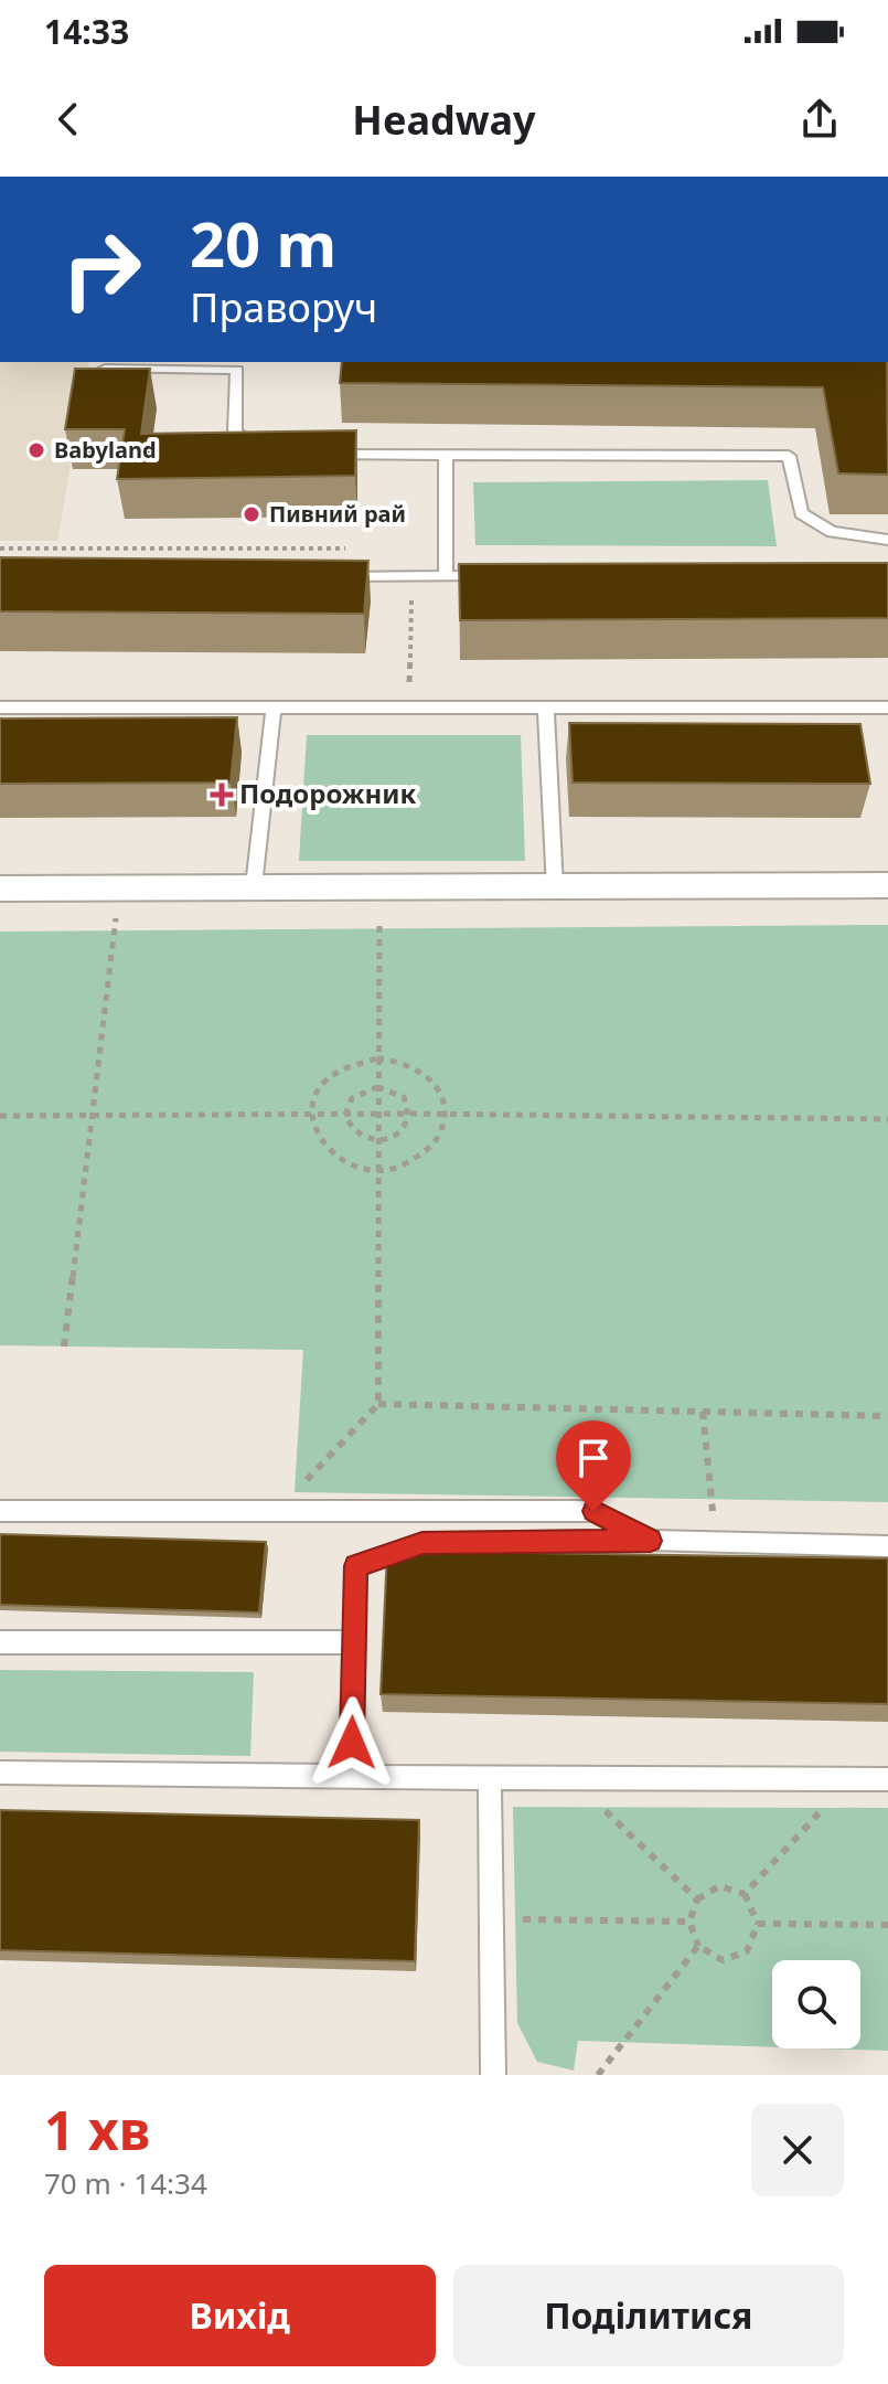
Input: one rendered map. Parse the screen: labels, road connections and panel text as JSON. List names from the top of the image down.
{
  "places": {
    "other": ["Babyland", "Пивний рай"],
    "health": ["Подорожник"]
  },
  "page": {
    "status": "14:33",
    "header": "Headway",
    "turn": ["20 m", "Праворуч"],
    "heading": ["1 хв", "70 m · 14:34"],
    "buttons": ["Вихід", "Поділитися"]
  }
}
